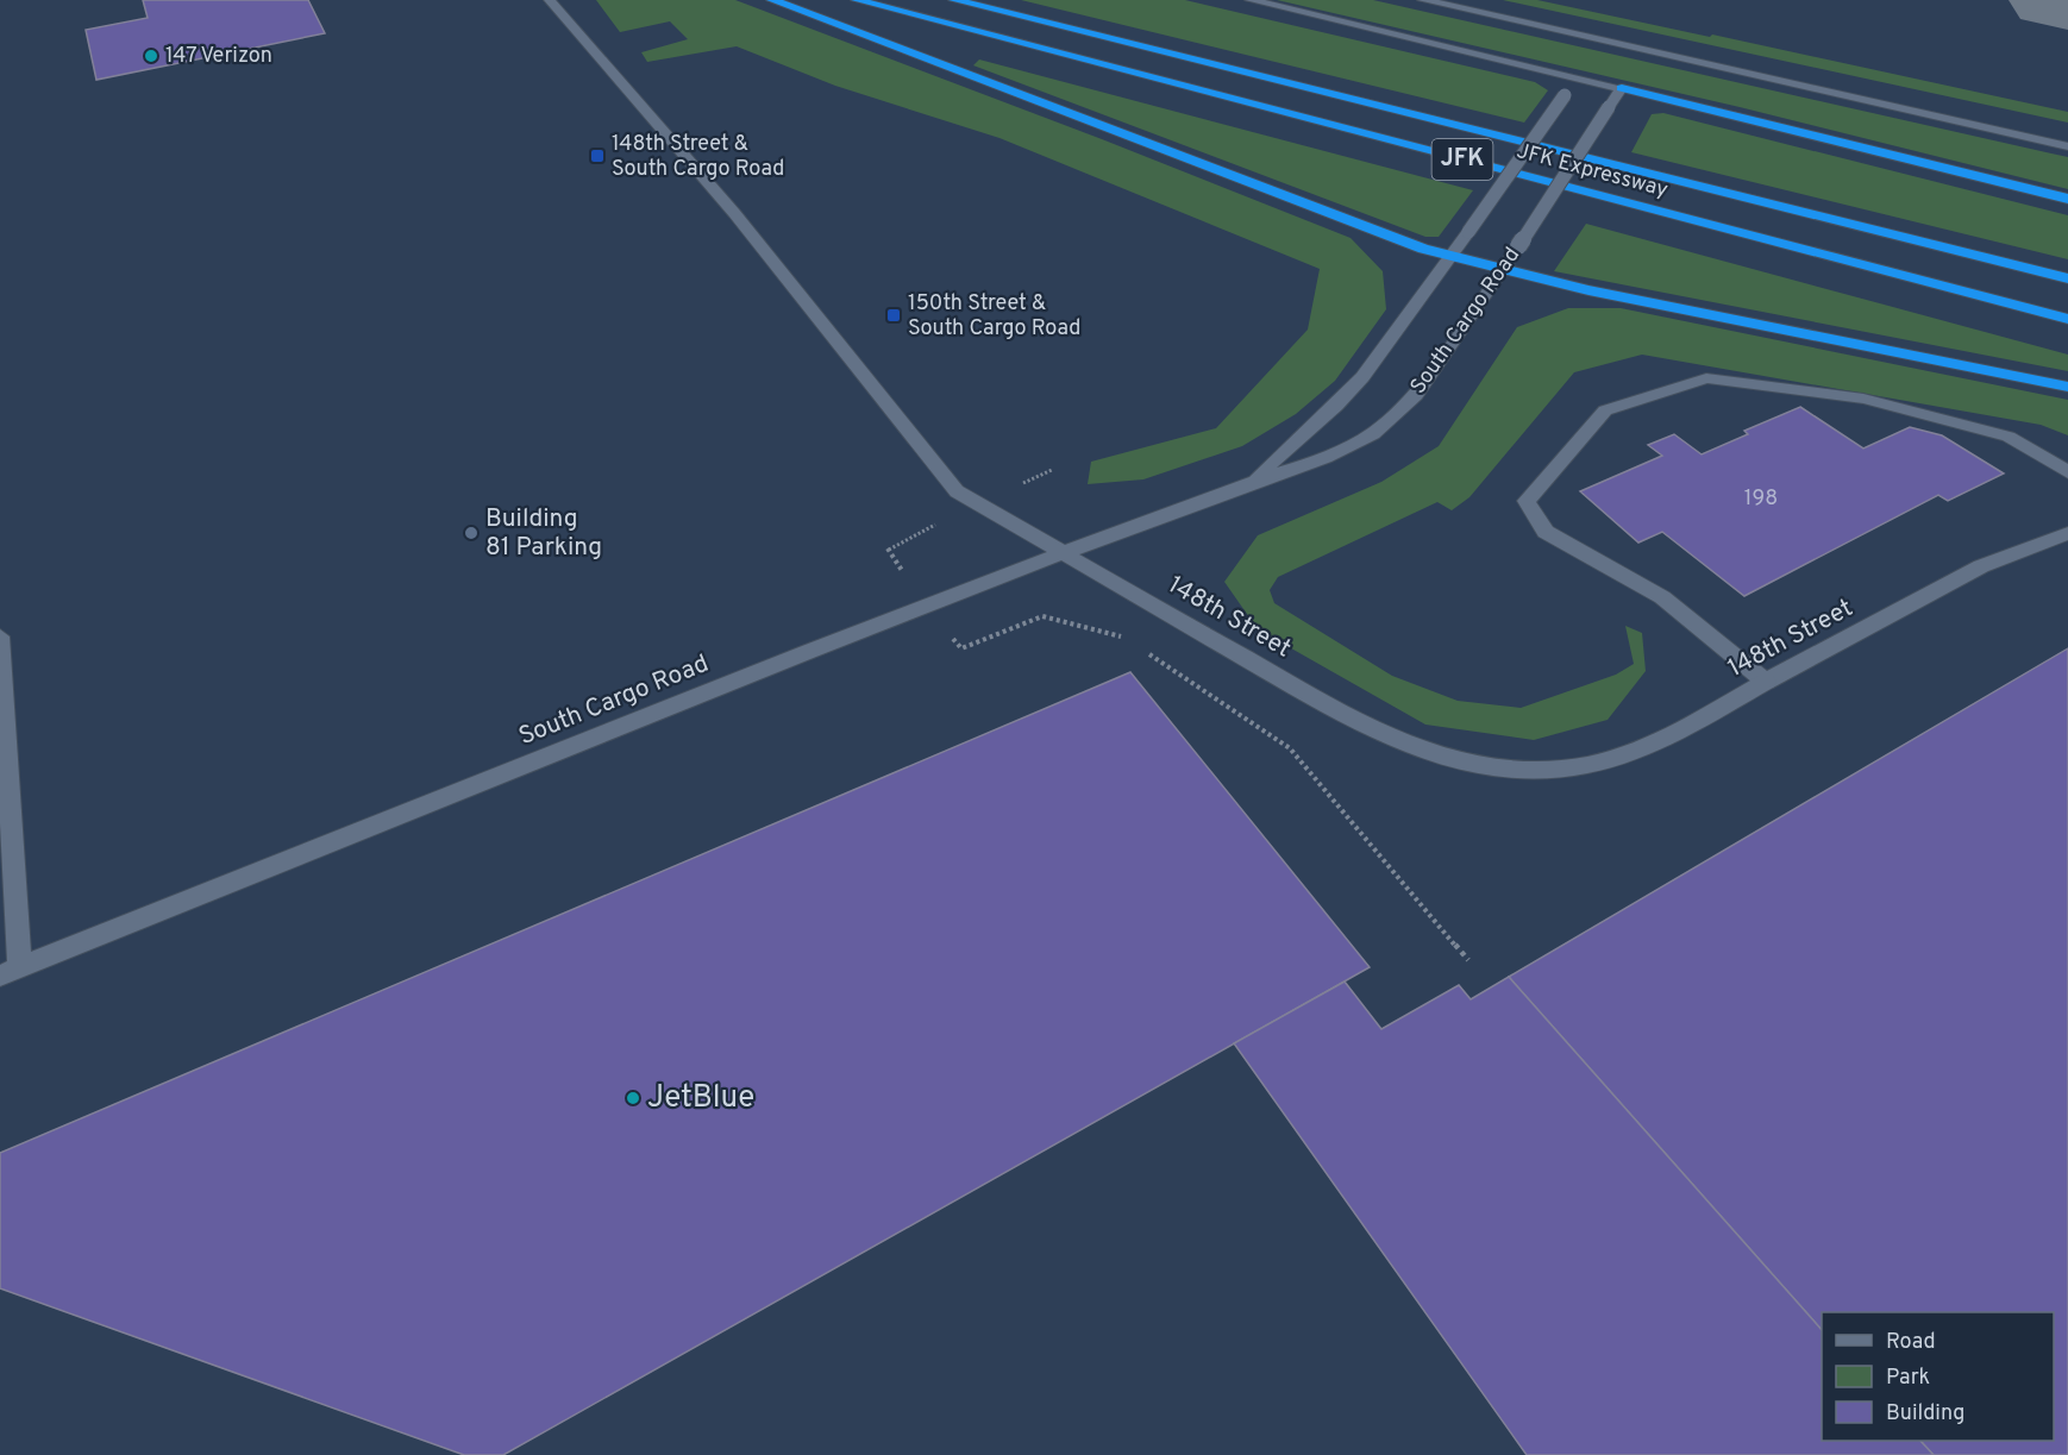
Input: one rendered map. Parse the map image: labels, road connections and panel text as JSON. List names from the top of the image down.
{
  "streets": {
    "highway": ["JFK", "JFK Expressway"],
    "street": ["South Cargo Road", "148th Street"]
  },
  "crossings": [
    ["South Cargo Road", "148th Street"]
  ],
  "places": {
    "other": ["147 Verizon", "Building 81 Parking", "JetBlue"],
    "transit": ["148th Street & South Cargo Road", "150th Street & South Cargo Road"]
  },
  "house_numbers": ["198"],
  "legend": ["Road", "Park", "Building"]
}
